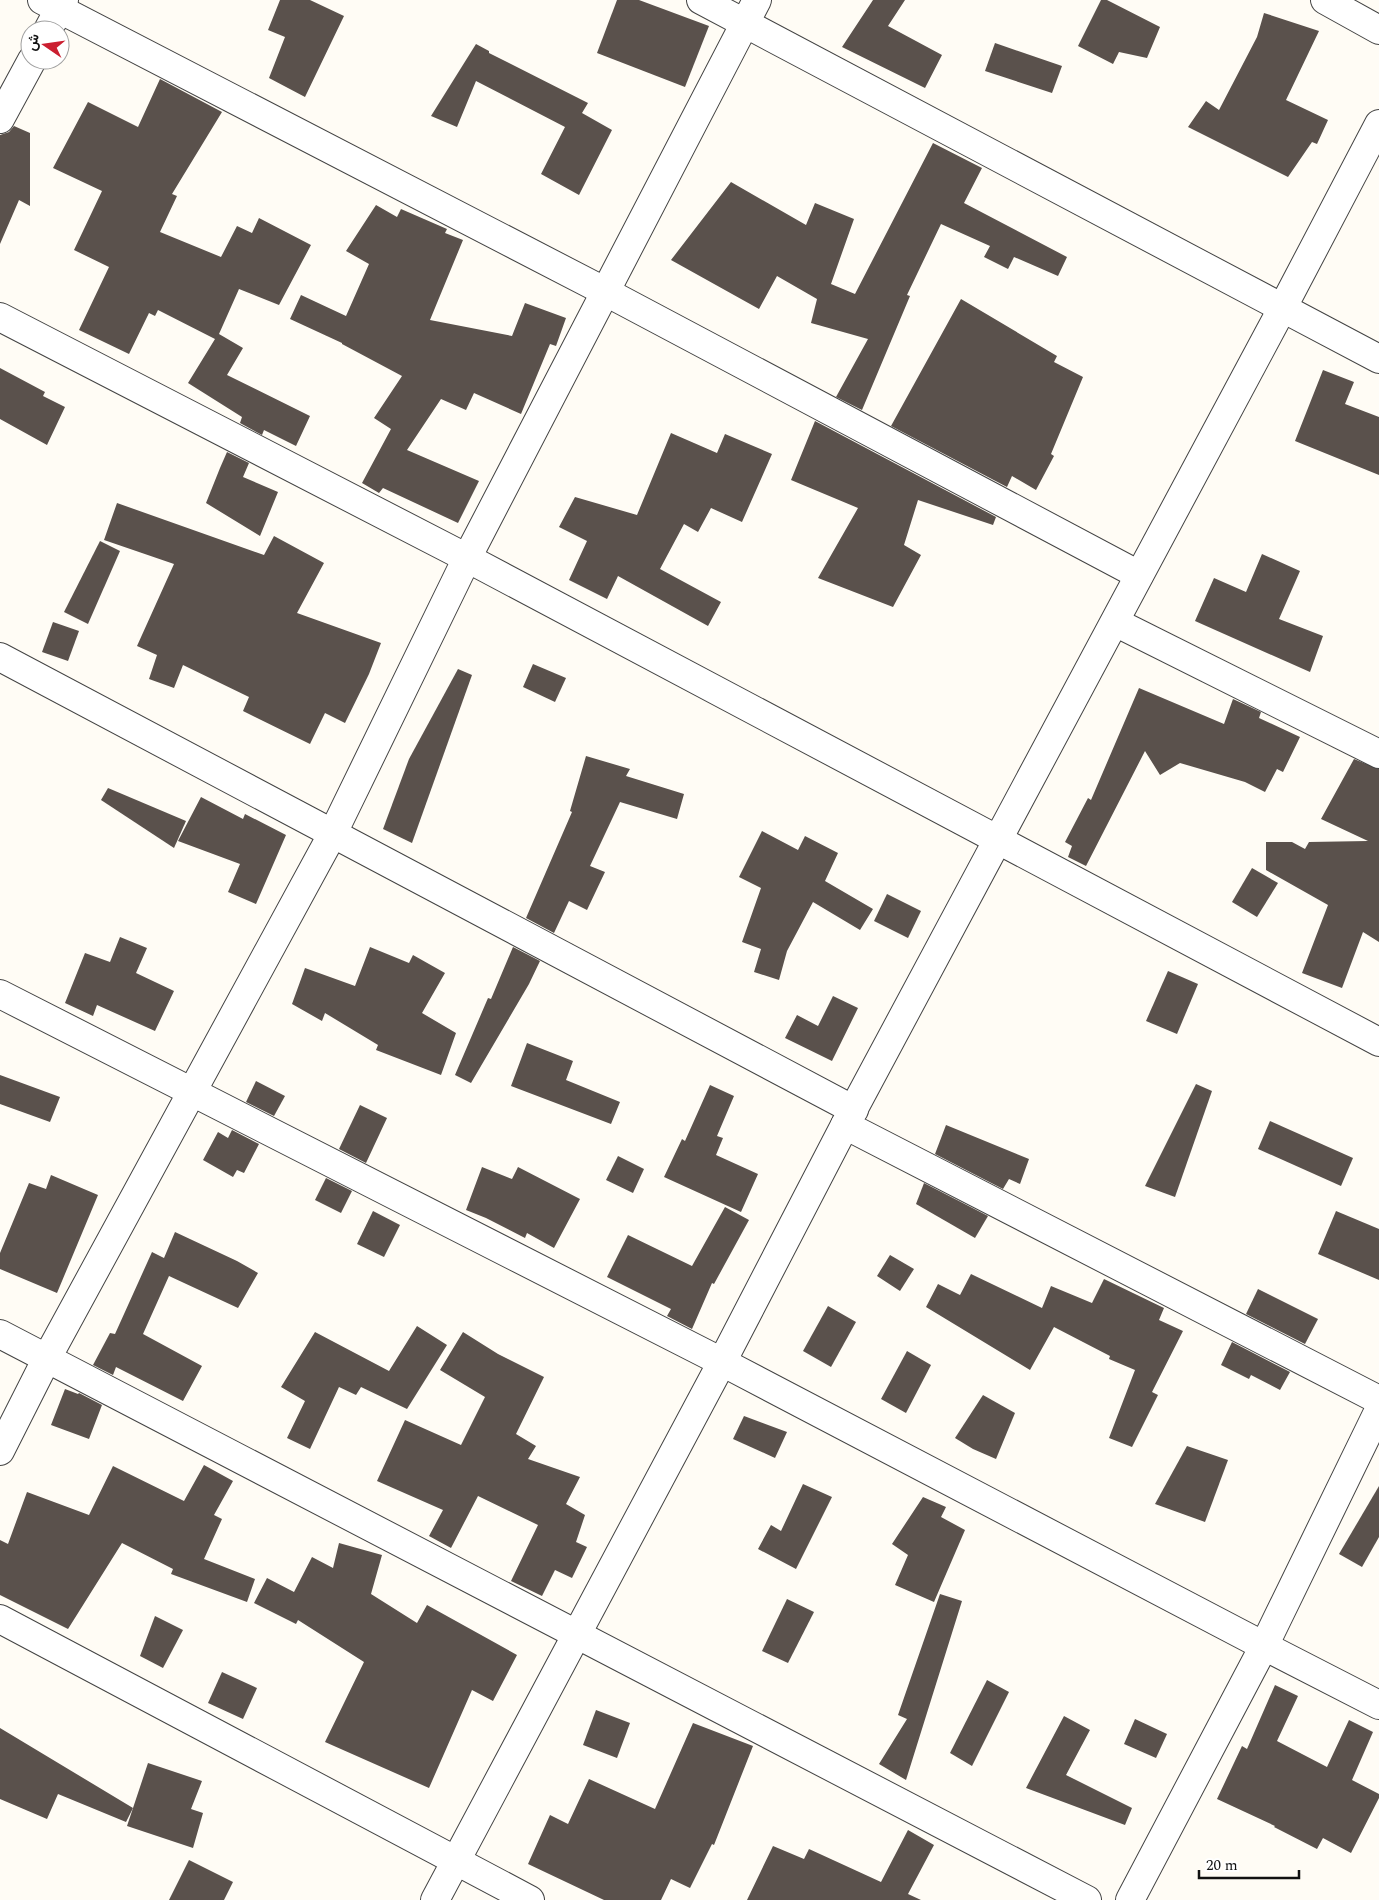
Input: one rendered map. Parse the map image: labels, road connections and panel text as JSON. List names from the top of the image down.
{
  "scale_bar": "20 m",
  "north": "left"
}
